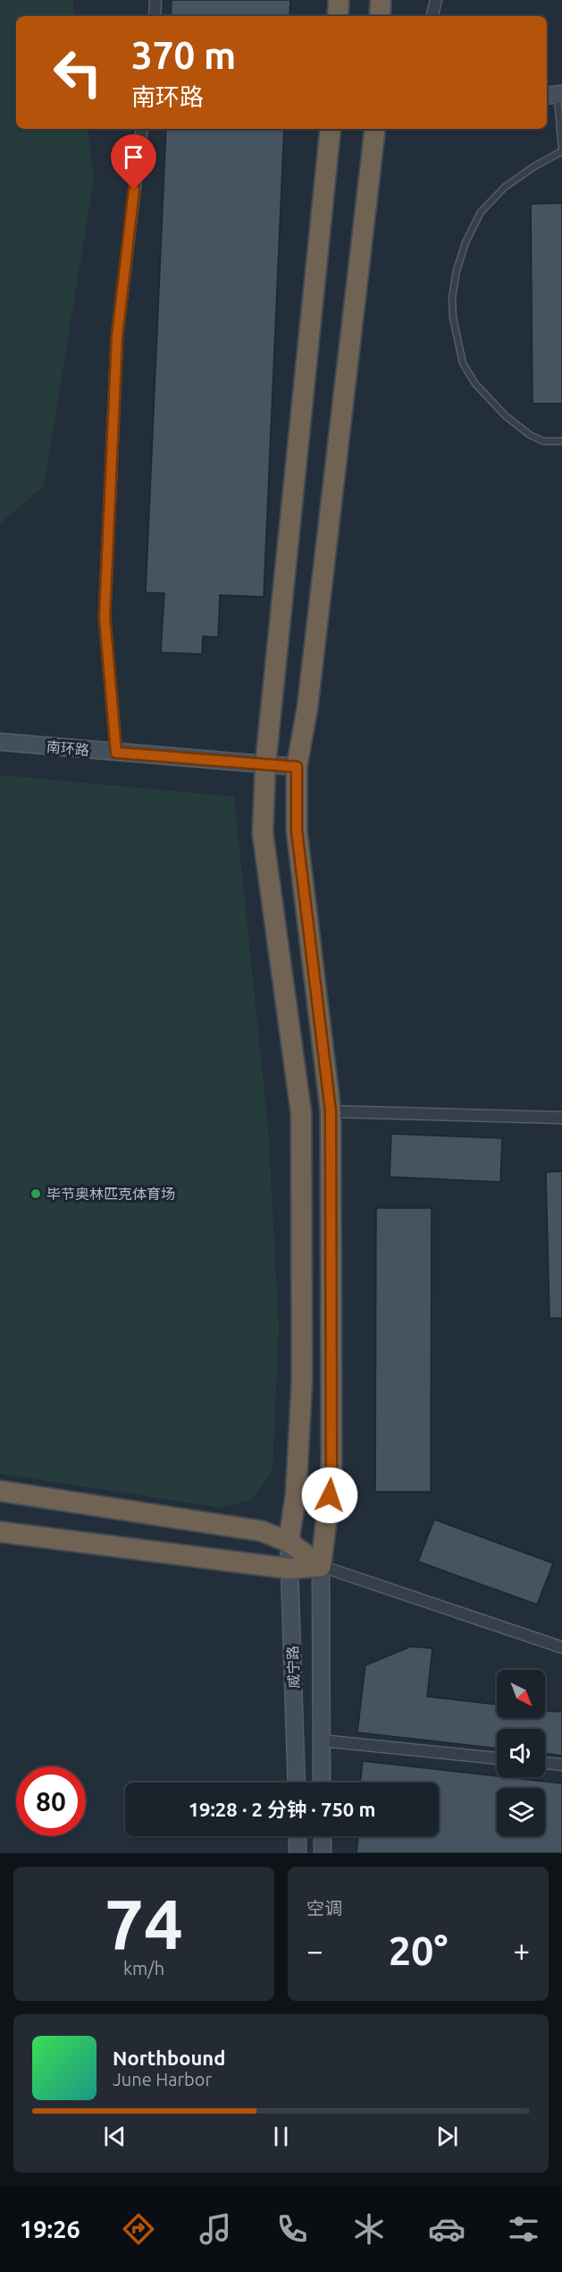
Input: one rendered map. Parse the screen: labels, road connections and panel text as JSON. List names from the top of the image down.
{
  "streets": {
    "main road": ["南环路", "威宁路"]
  },
  "places": ["毕节奥林匹克体育场"],
  "north": "bottom right",
  "page": {
    "turn": ["370 m", "南环路"],
    "limit": "80",
    "trip": "19:28 · 2 分钟 · 750 m",
    "tile": [
      ["74", "km/h"],
      "空调"
    ],
    "heat": ["−", "20°", "+"],
    "song": ["Northbound", "June Harbor"],
    "tabs": "19:26"
  }
}
